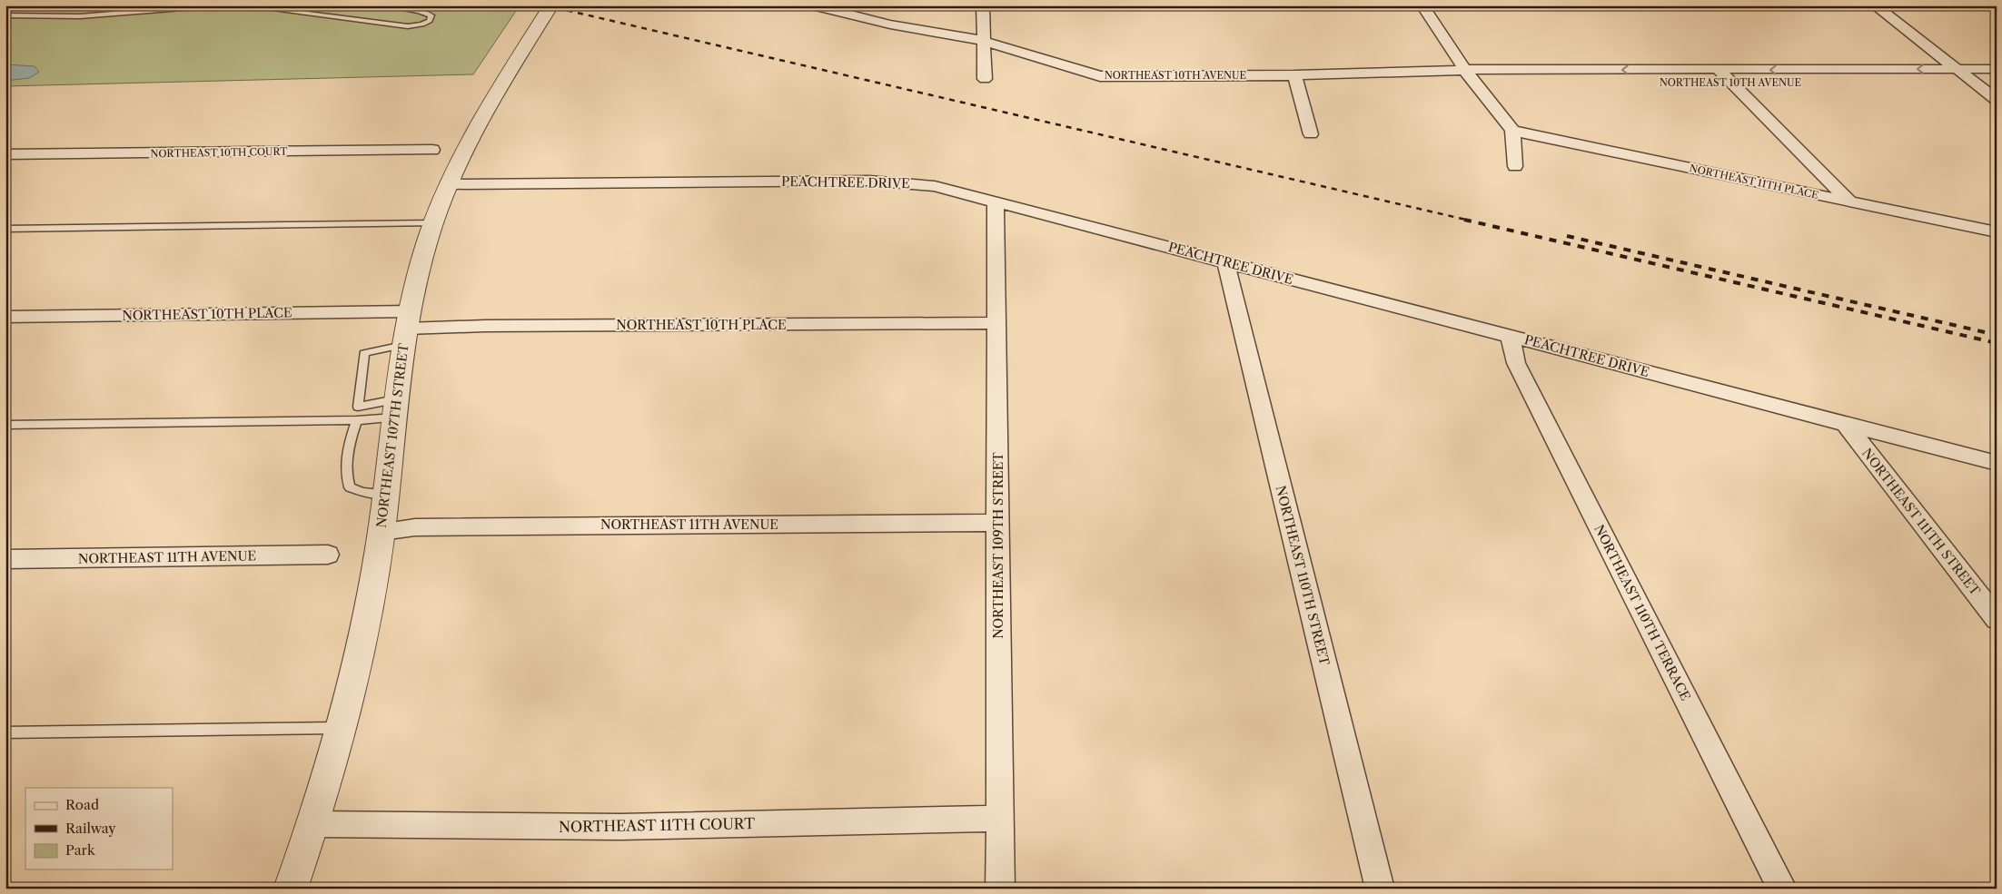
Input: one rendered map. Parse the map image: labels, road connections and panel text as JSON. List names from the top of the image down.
{
  "streets": {
    "street": [
      "NORTHEAST 10TH AVENUE",
      "NORTHEAST 10TH COURT",
      "NORTHEAST 11TH PLACE",
      "PEACHTREE DRIVE",
      "NORTHEAST 10TH PLACE",
      "NORTHEAST 107TH STREET",
      "NORTHEAST 111TH STREET",
      "NORTHEAST 11TH AVENUE",
      "NORTHEAST 109TH STREET",
      "NORTHEAST 110TH STREET",
      "NORTHEAST 110TH TERRACE",
      "NORTHEAST 11TH COURT"
    ]
  },
  "crossings": [
    ["PEACHTREE DRIVE", "NORTHEAST 107TH STREET"],
    ["PEACHTREE DRIVE", "NORTHEAST 111TH STREET"],
    ["PEACHTREE DRIVE", "NORTHEAST 109TH STREET"],
    ["PEACHTREE DRIVE", "NORTHEAST 110TH STREET"],
    ["PEACHTREE DRIVE", "NORTHEAST 110TH TERRACE"],
    ["NORTHEAST 10TH PLACE", "NORTHEAST 107TH STREET"],
    ["NORTHEAST 10TH PLACE", "NORTHEAST 109TH STREET"],
    ["NORTHEAST 107TH STREET", "NORTHEAST 11TH AVENUE"],
    ["NORTHEAST 107TH STREET", "NORTHEAST 11TH COURT"],
    ["NORTHEAST 11TH AVENUE", "NORTHEAST 109TH STREET"],
    ["NORTHEAST 109TH STREET", "NORTHEAST 11TH COURT"]
  ],
  "legend": ["Road", "Railway", "Park"]
}
